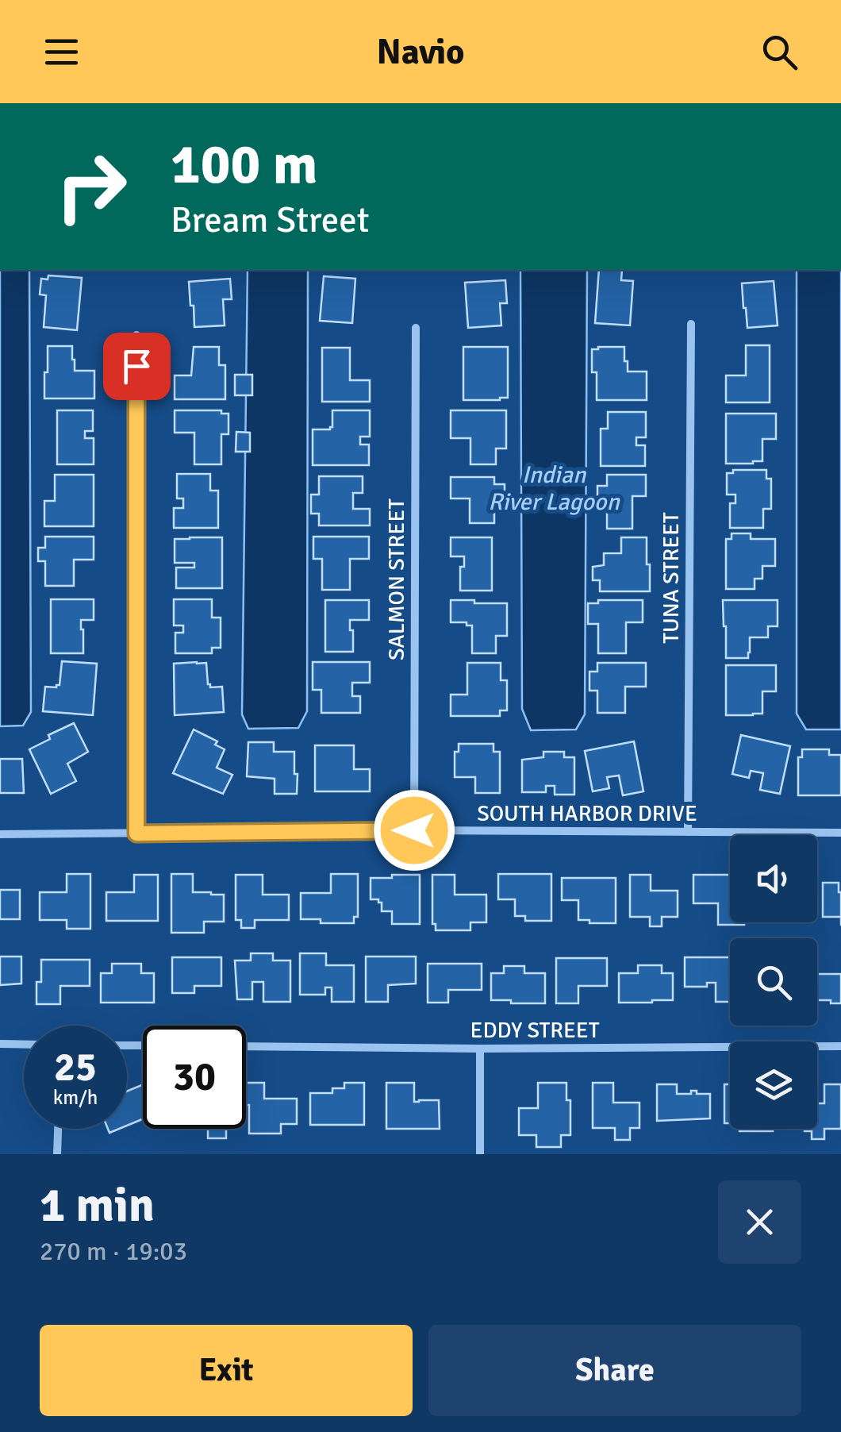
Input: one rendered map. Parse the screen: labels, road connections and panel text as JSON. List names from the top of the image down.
{
  "streets": {
    "street": [
      "TUNA STREET",
      "SALMON STREET",
      "SOUTH HARBOR DRIVE",
      "EDDY STREET"
    ]
  },
  "crossings": [
    ["TUNA STREET", "SOUTH HARBOR DRIVE"],
    ["SALMON STREET", "SOUTH HARBOR DRIVE"]
  ],
  "water": ["Indian River Lagoon"],
  "page": {
    "header": "Navio",
    "turn": ["100 m", "Bream Street"],
    "speed": "25 km/h",
    "limit": "30",
    "heading": ["1 min", "270 m · 19:03"],
    "buttons": ["Exit", "Share"]
  }
}
